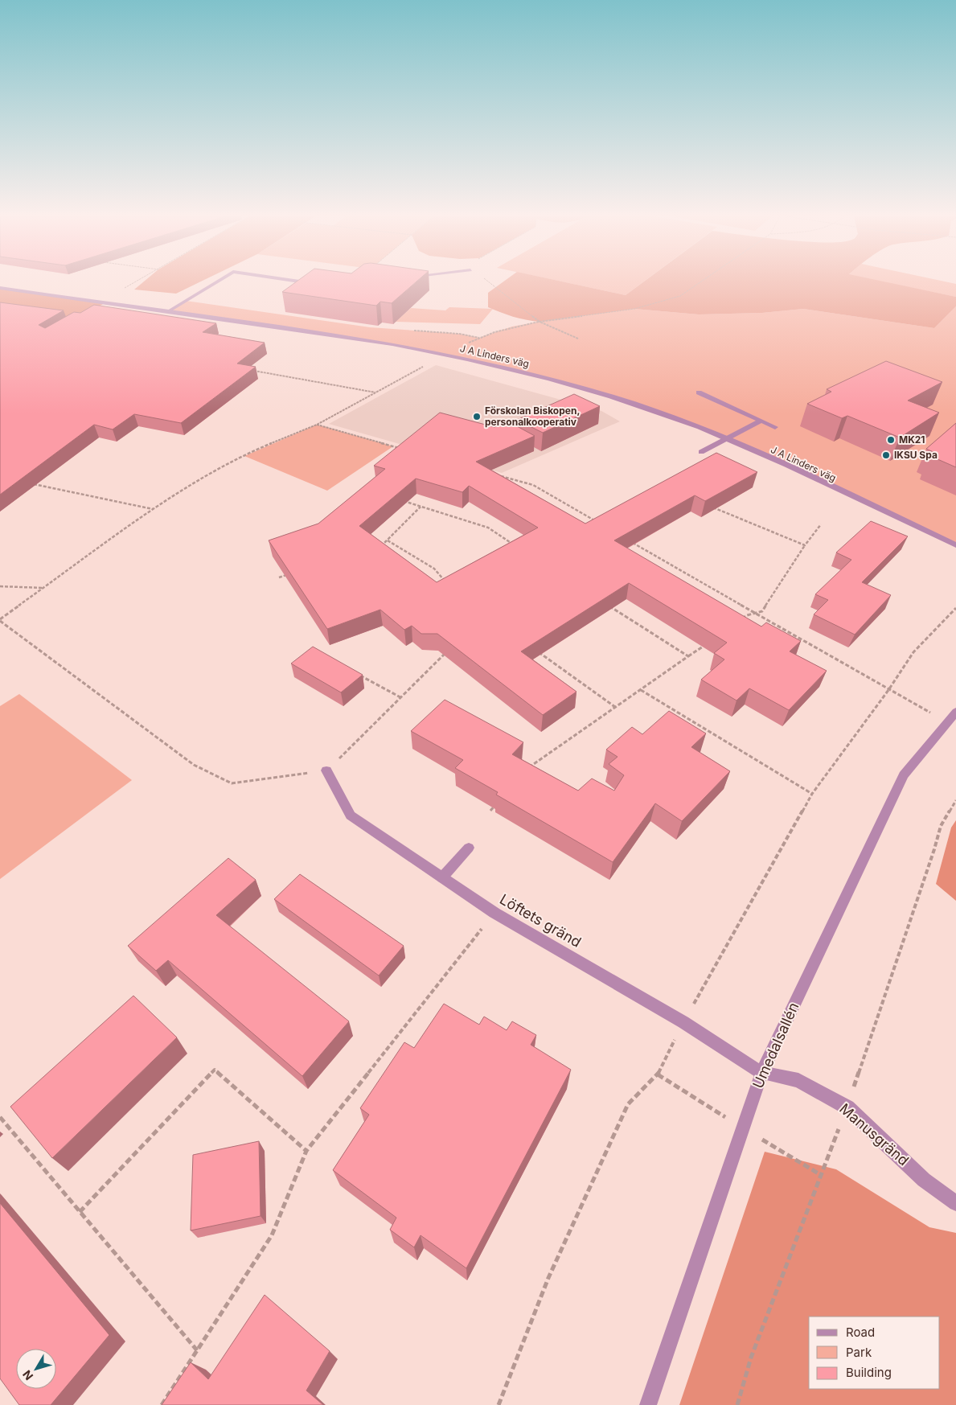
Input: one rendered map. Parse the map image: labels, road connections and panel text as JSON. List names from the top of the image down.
{
  "streets": {
    "street": [
      "J A Linders väg",
      "Löftets gränd",
      "Umedalsallén",
      "Manusgränd"
    ]
  },
  "crossings": [
    ["Löftets gränd", "Umedalsallén"],
    ["Löftets gränd", "Manusgränd"],
    ["Umedalsallén", "Manusgränd"]
  ],
  "places": ["Förskolan Biskopen, personalkooperativ", "MK21", "IKSU Spa"],
  "legend": ["Road", "Park", "Building"],
  "north": "bottom left"
}
